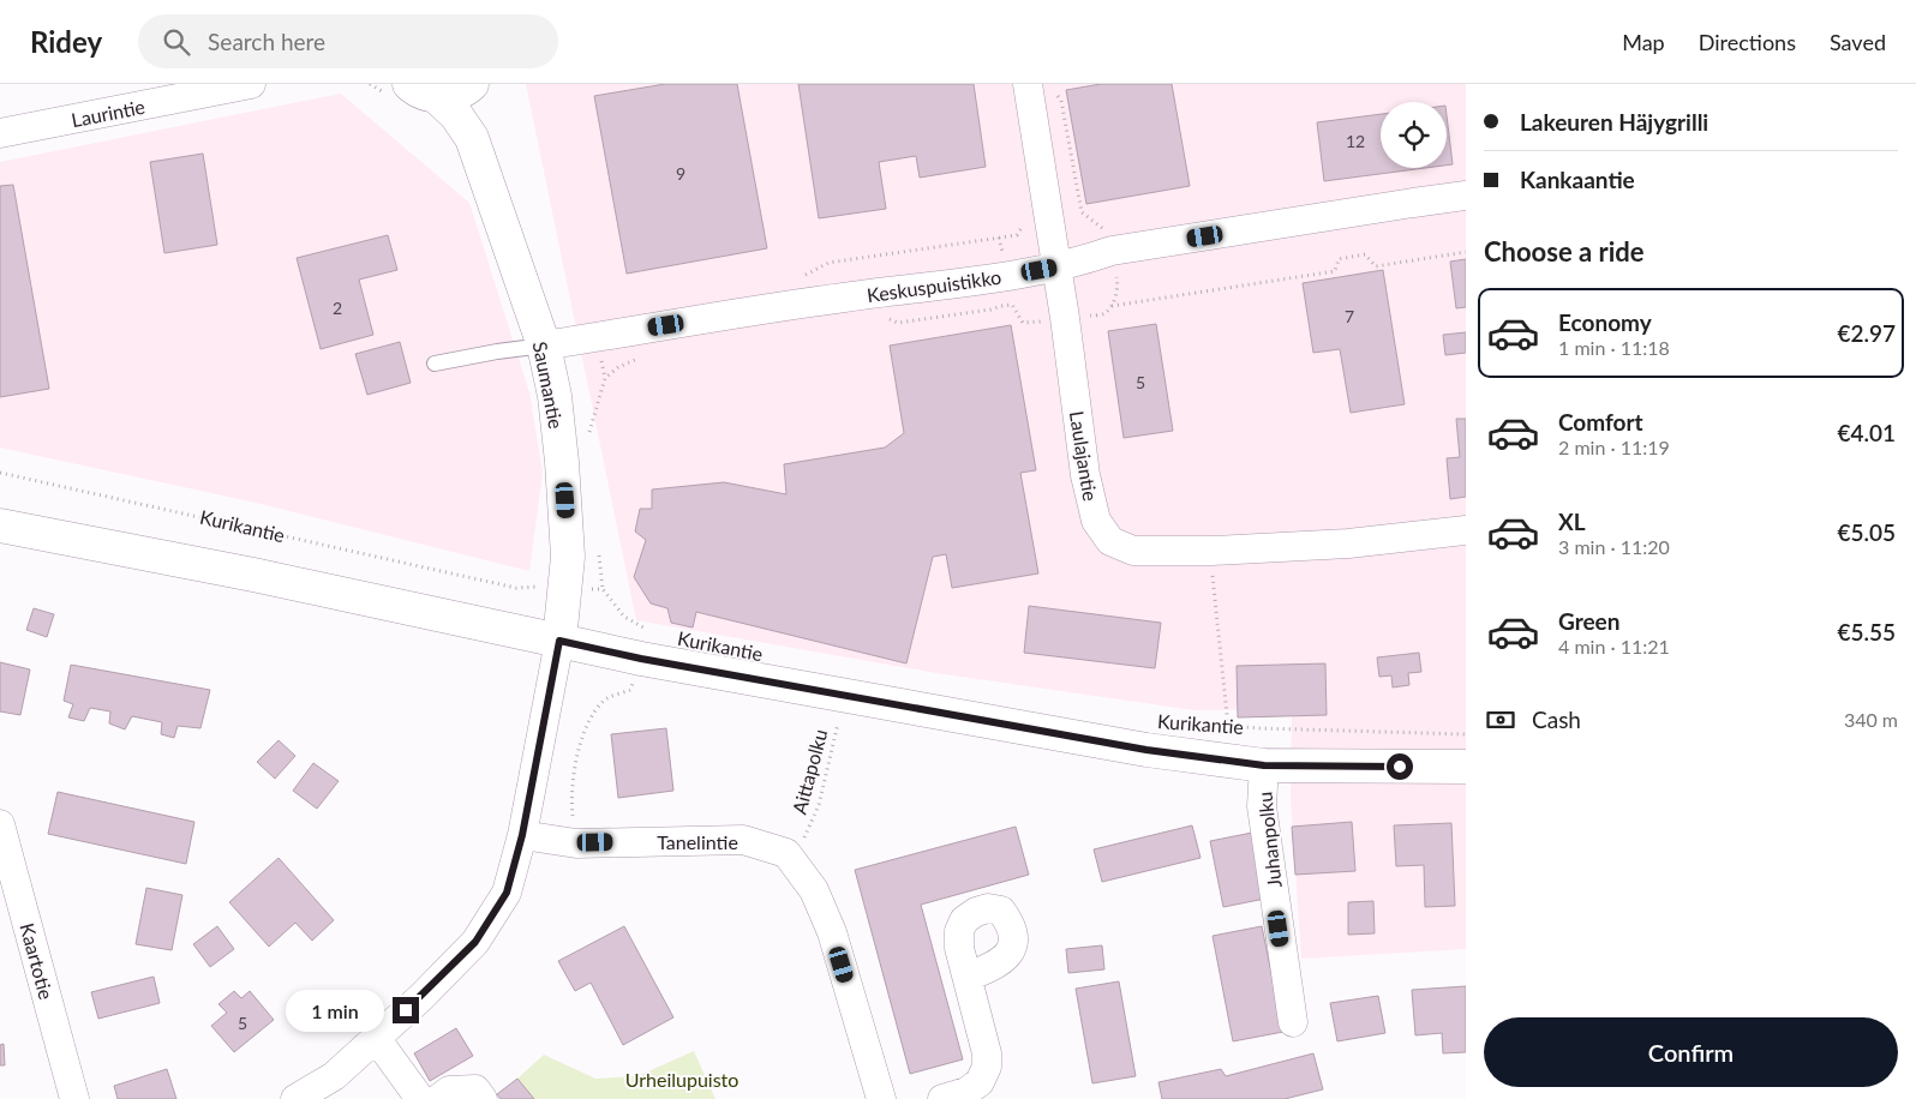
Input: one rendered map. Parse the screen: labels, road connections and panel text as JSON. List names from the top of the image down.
{
  "streets": {
    "street": [
      "Laurintie",
      "Keskuspuistikko",
      "Saumantie",
      "Laulajantie",
      "Kurikantie",
      "Juhanpolku",
      "Tanelintie",
      "Kaartotie"
    ],
    "path": ["Aittapolku"]
  },
  "crossings": [
    ["Keskuspuistikko", "Saumantie"],
    ["Keskuspuistikko", "Laulajantie"],
    ["Saumantie", "Kurikantie"],
    ["Kurikantie", "Juhanpolku"],
    ["Aittapolku", "Tanelintie"]
  ],
  "parks": ["Urheilupuisto"],
  "house_numbers": [
    "12",
    "9",
    "2",
    "7",
    "5",
    "5"
  ],
  "page": {
    "header": "Ridey",
    "search": "Search here",
    "nav": ["Map", "Directions", "Saved"],
    "banner": ["Lakeuren Häjygrilli", "Kankaantie"],
    "heading": "Choose a ride",
    "list": [
      {
        "name": "Economy",
        "note": "1 min · 11:18",
        "value": "€2.97"
      },
      {
        "name": "Comfort",
        "note": "2 min · 11:19",
        "value": "€4.01"
      },
      {
        "name": "XL",
        "note": "3 min · 11:20",
        "value": "€5.05"
      },
      {
        "name": "Green",
        "note": "4 min · 11:21",
        "value": "€5.55"
      }
    ],
    "pay": ["Cash", "340 m"],
    "bubble": "1 min",
    "buttons": "Confirm"
  }
}
